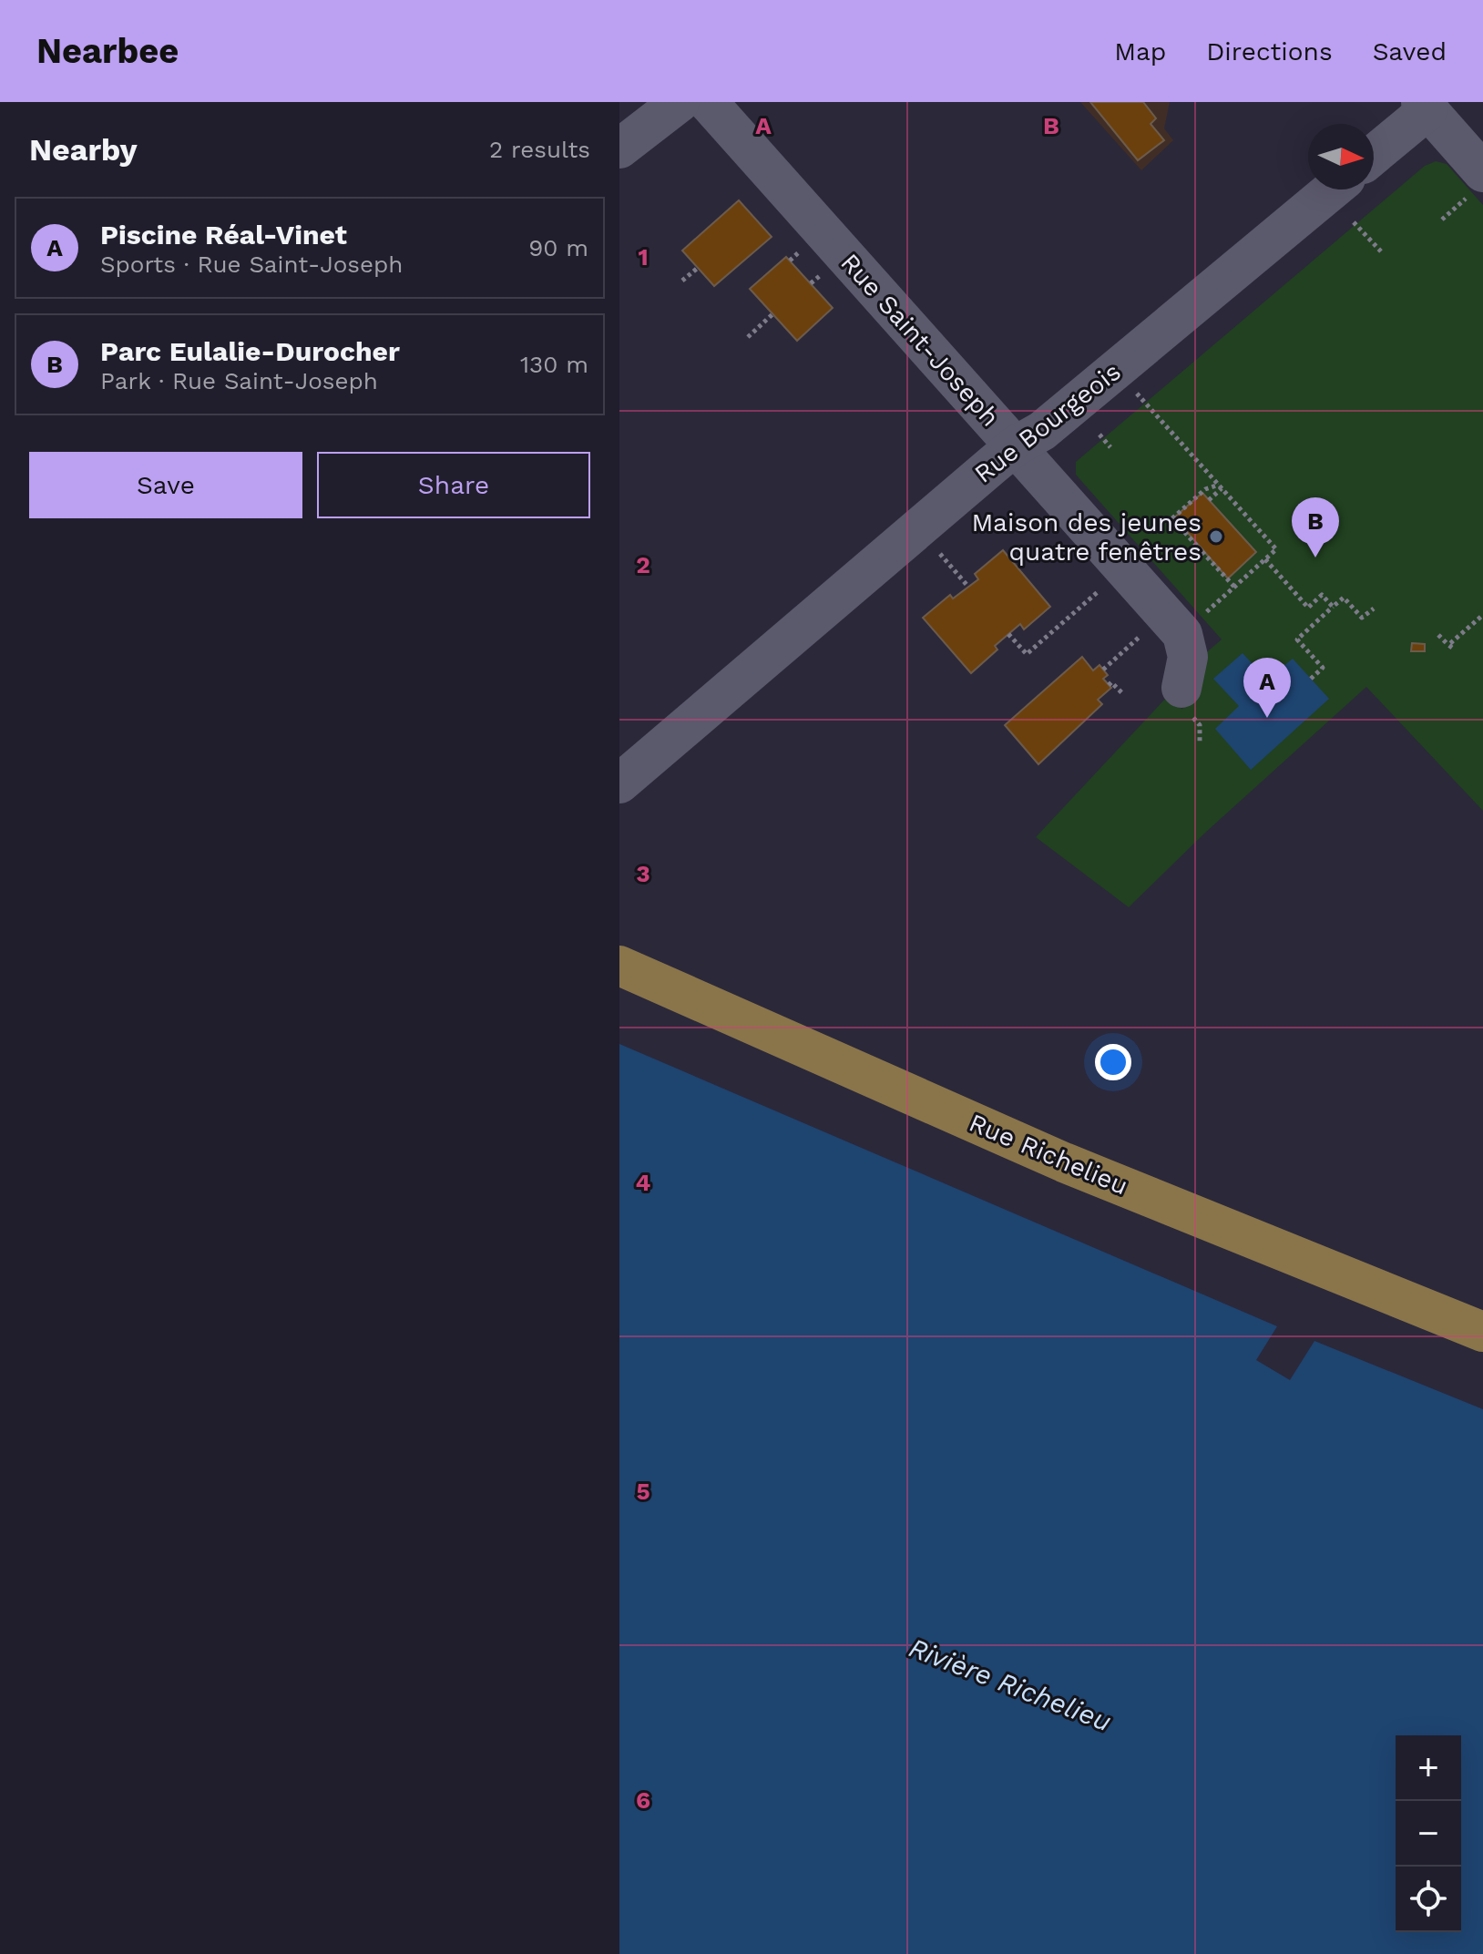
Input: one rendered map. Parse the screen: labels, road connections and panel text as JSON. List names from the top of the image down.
{
  "streets": {
    "main road": ["Rue Richelieu"],
    "street": ["Rue Saint-Joseph", "Rue Bourgeois"]
  },
  "crossings": [
    ["Rue Saint-Joseph", "Rue Bourgeois"]
  ],
  "water": ["Rivière Richelieu"],
  "places": ["Maison des jeunes quatre fenêtres"],
  "north": "right",
  "page": {
    "header": "Nearbee",
    "nav": ["Map", "Directions", "Saved"],
    "heading": ["Nearby", "2 results"],
    "list": [
      {
        "mark": "A",
        "name": "Piscine Réal-Vinet",
        "note": "Sports · Rue Saint-Joseph",
        "value": "90 m"
      },
      {
        "mark": "B",
        "name": "Parc Eulalie-Durocher",
        "note": "Park · Rue Saint-Joseph",
        "value": "130 m"
      }
    ],
    "buttons": ["Save", "Share"],
    "pins": ["B", "A"],
    "map_buttons": ["+", "−"]
  },
  "grid": {
    "columns": ["A", "B"],
    "rows": [
      "1",
      "2",
      "3",
      "4",
      "5",
      "6"
    ]
  }
}
